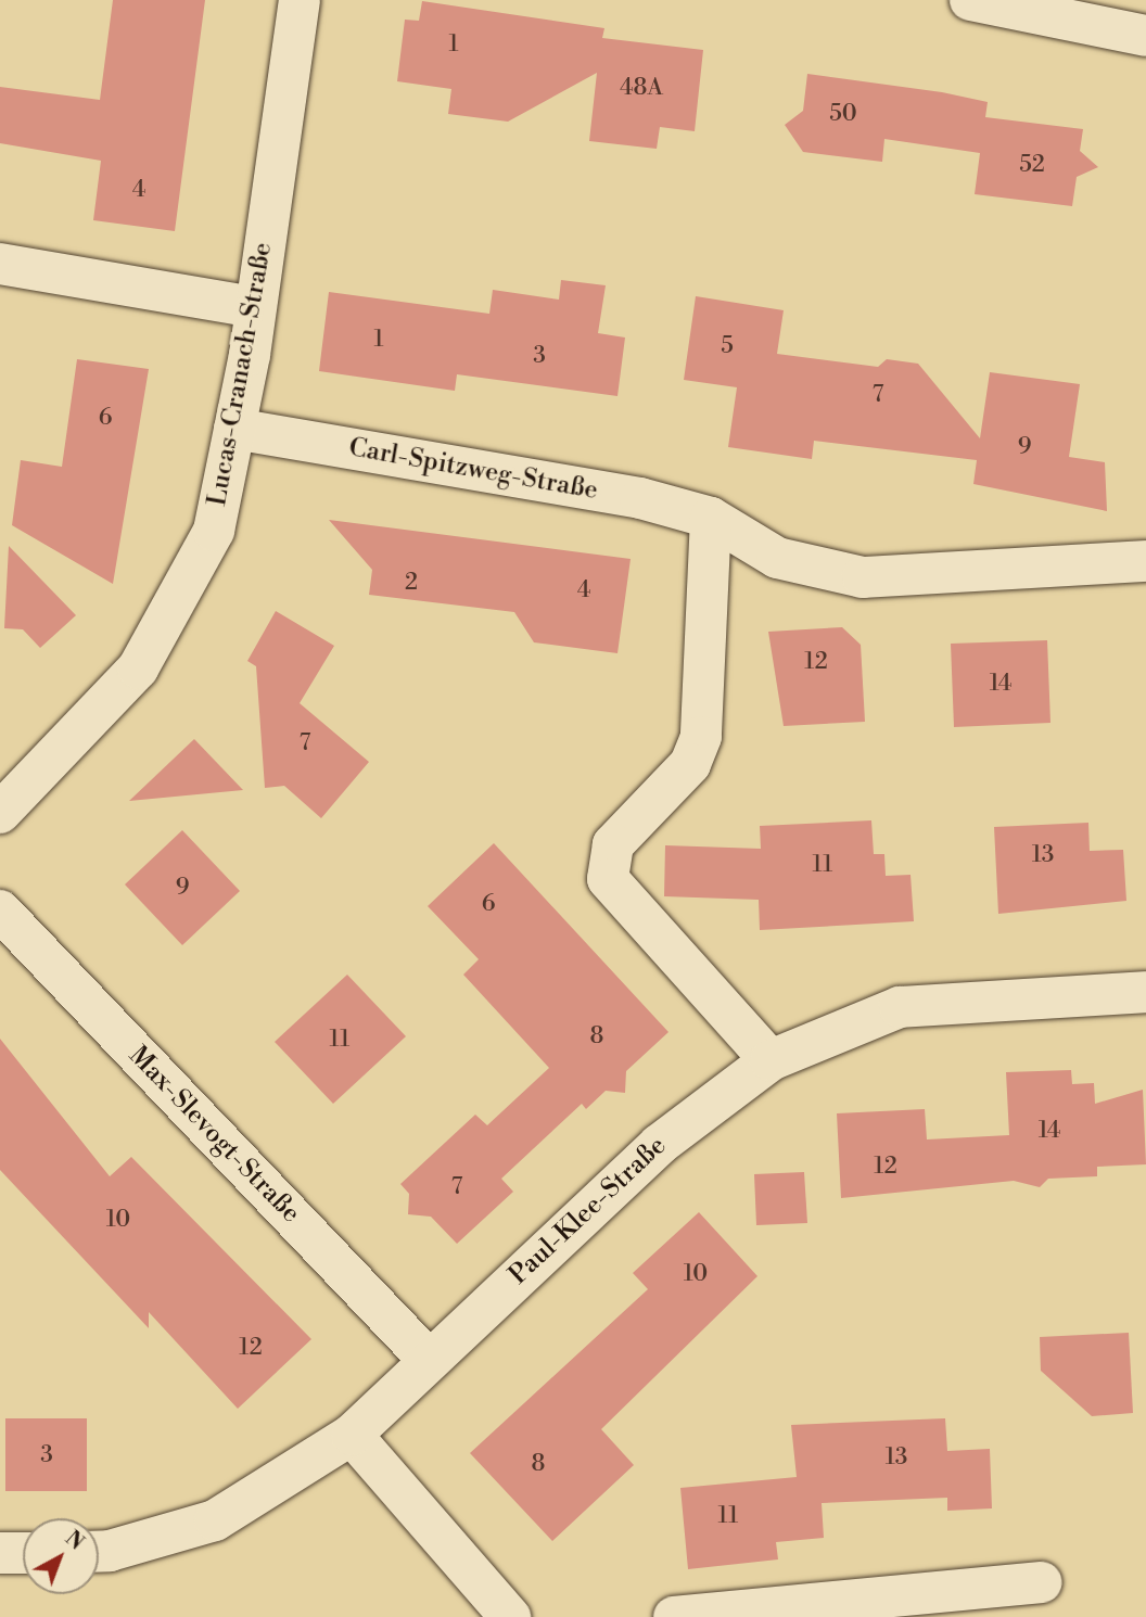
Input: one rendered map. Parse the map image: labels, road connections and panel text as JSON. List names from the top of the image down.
{
  "streets": {
    "street": [
      "Lucas-Cranach-Straße",
      "Carl-Spitzweg-Straße",
      "Max-Slevogt-Straße",
      "Paul-Klee-Straße"
    ]
  },
  "crossings": [
    ["Lucas-Cranach-Straße", "Carl-Spitzweg-Straße"],
    ["Max-Slevogt-Straße", "Paul-Klee-Straße"]
  ],
  "house_numbers": [
    "1",
    "48A",
    "50",
    "52",
    "4",
    "1",
    "5",
    "3",
    "7",
    "6",
    "9",
    "2",
    "4",
    "12",
    "14",
    "7",
    "13",
    "11",
    "9",
    "6",
    "8",
    "11",
    "14",
    "12",
    "7",
    "10",
    "10",
    "12",
    "3",
    "13",
    "8",
    "11"
  ],
  "north": "top right"
}
